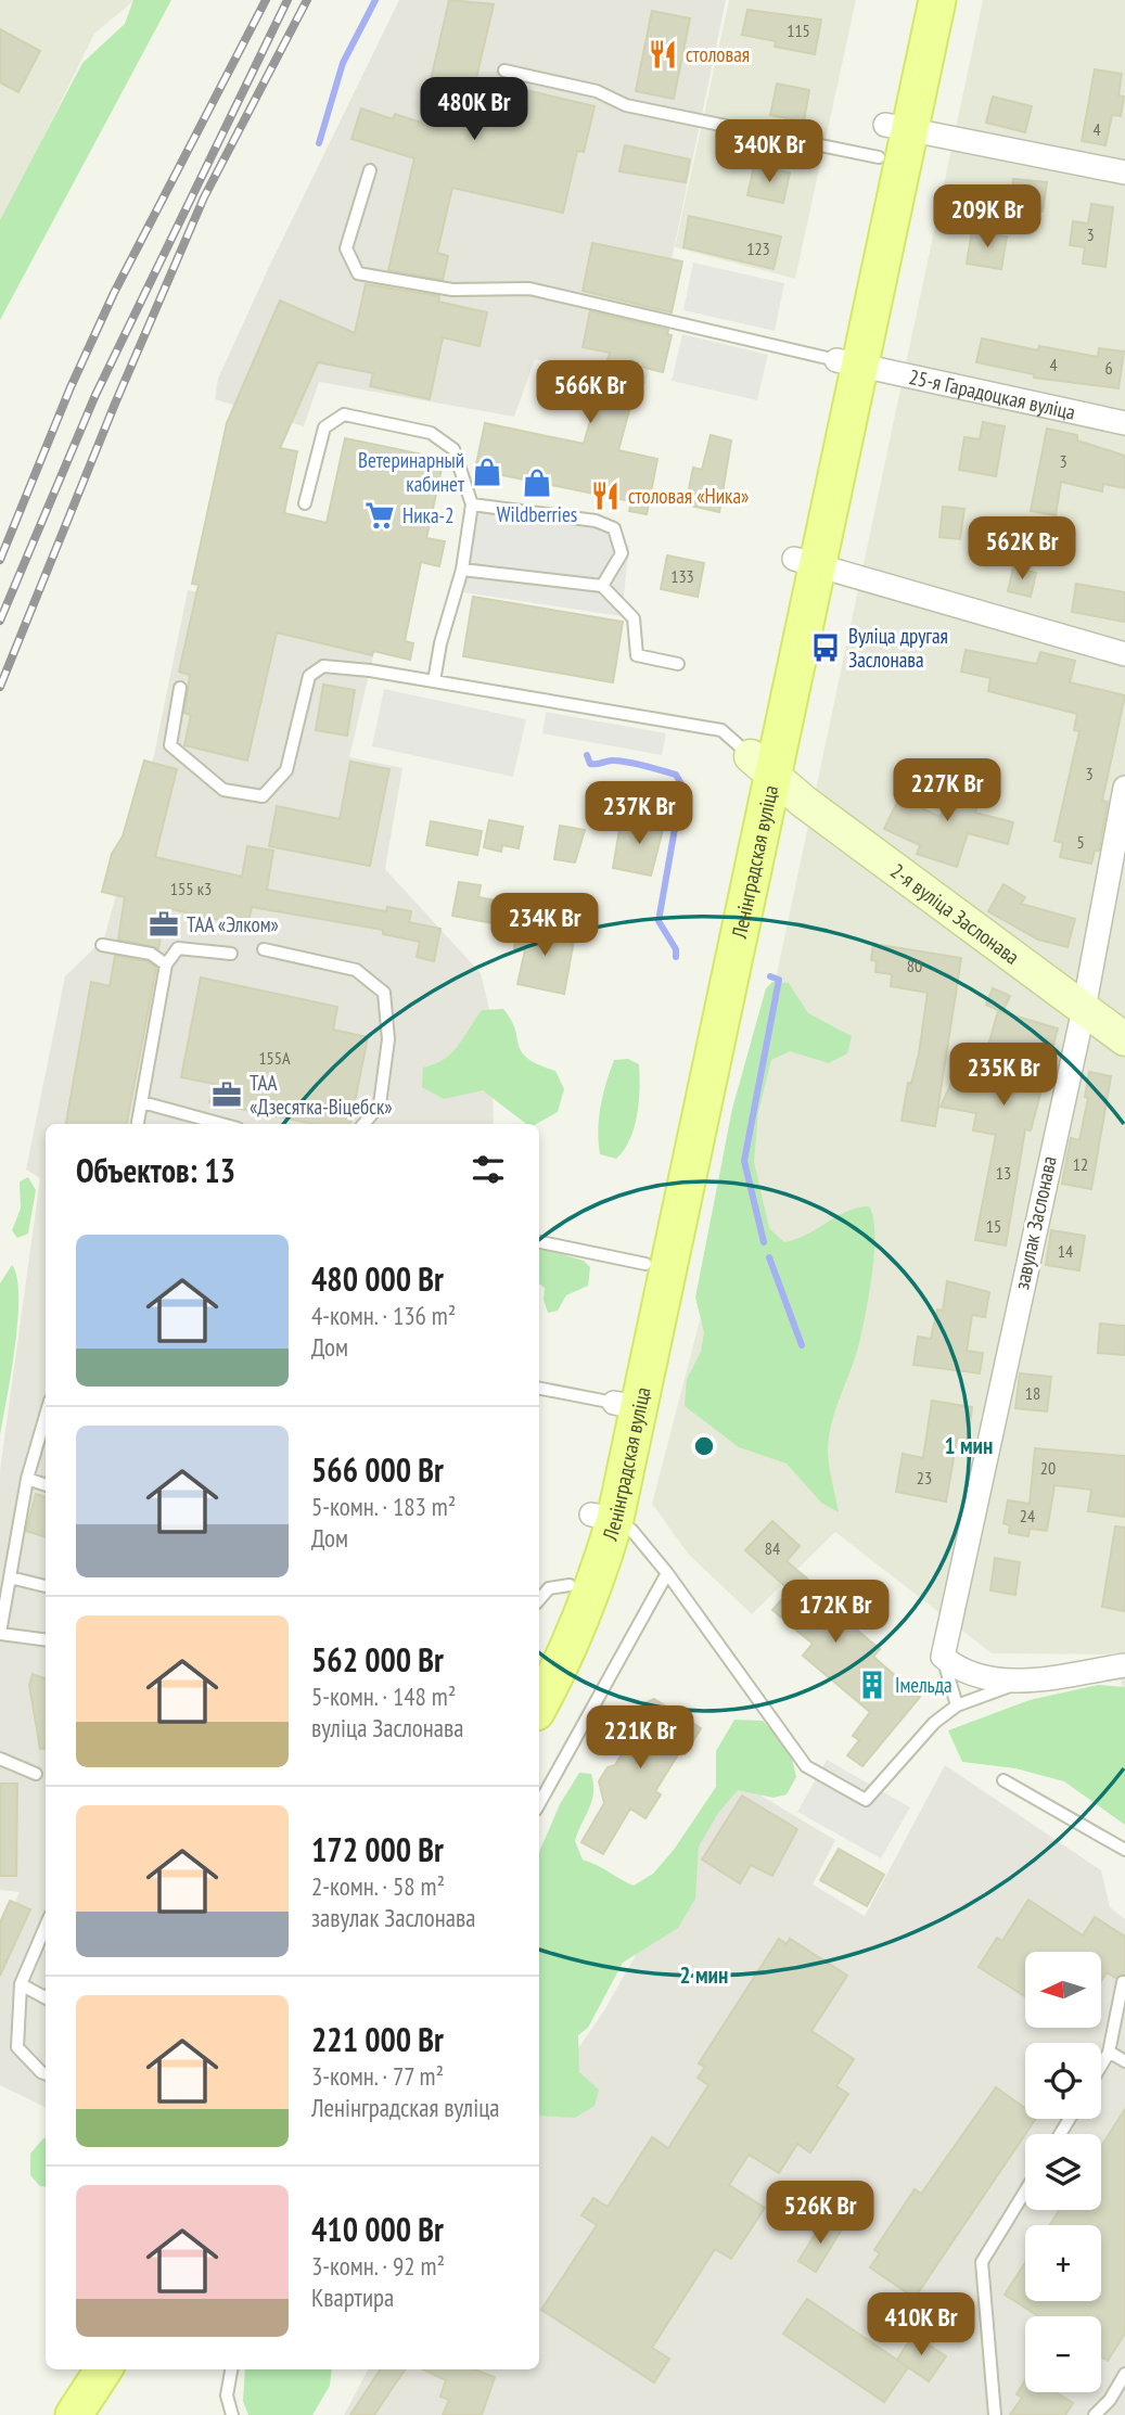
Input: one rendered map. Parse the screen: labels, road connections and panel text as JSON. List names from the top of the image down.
{
  "streets": {
    "main road": ["Ленінградская вуліца", "2-я вуліца Заслонава"],
    "street": ["25-я Гарадоцкая вуліца", "завулак Заслонава"]
  },
  "crossings": [
    ["25-я Гарадоцкая вуліца", "Ленінградская вуліца"],
    ["Ленінградская вуліца", "2-я вуліца Заслонава"],
    ["2-я вуліца Заслонава", "завулак Заслонава"]
  ],
  "places": {
    "restaurant": ["столовая", "столовая «Ника»"],
    "shop": ["Ветеринарный кабинет", "Wildberries"],
    "supermarket": ["Ника-2"],
    "bus stop": ["Вуліца другая Заслонава"],
    "office": ["ТАА «Элком»", "ТАА «Дзесятка-Віцебск»"],
    "building": ["Імельда"]
  },
  "house_numbers": [
    "115",
    "4",
    "3",
    "123",
    "4",
    "6",
    "3",
    "133",
    "3",
    "5",
    "155 к3",
    "80",
    "155А",
    "12",
    "13",
    "15",
    "14",
    "18",
    "20",
    "23",
    "24",
    "84"
  ],
  "north": "left",
  "page": {
    "price": [
      "480K Br",
      "340K Br",
      "209K Br",
      "566K Br",
      "562K Br",
      "227K Br",
      "237K Br",
      "234K Br",
      "235K Br",
      "172K Br",
      "221K Br",
      "526K Br",
      "410K Br"
    ],
    "heading": "Объектов: 13",
    "list": [
      {
        "name": "480 000 Br",
        "note": "4-комн. · 136 m² · Дом"
      },
      {
        "name": "566 000 Br",
        "note": "5-комн. · 183 m² · Дом"
      },
      {
        "name": "562 000 Br",
        "note": "5-комн. · 148 m² · вуліца Заслонава"
      },
      {
        "name": "172 000 Br",
        "note": "2-комн. · 58 m² · завулак Заслонава"
      },
      {
        "name": "221 000 Br",
        "note": "3-комн. · 77 m² · Ленінградская вуліца"
      },
      {
        "name": "410 000 Br",
        "note": "3-комн. · 92 m² · Квартира"
      }
    ],
    "map_buttons": ["+", "−"]
  },
  "rings": ["1 мин", "2 мин"]
}
